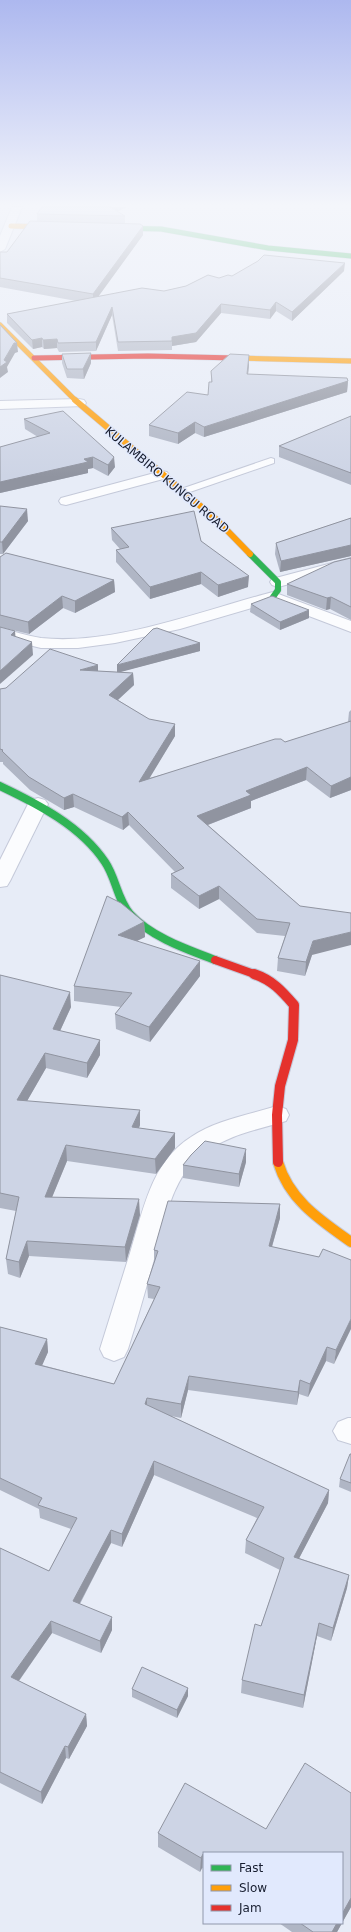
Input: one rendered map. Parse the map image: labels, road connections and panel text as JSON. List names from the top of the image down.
{
  "streets": {
    "street": ["KULAMBIRO KUNGU ROAD"]
  },
  "legend": ["Fast", "Slow", "Jam"]
}
